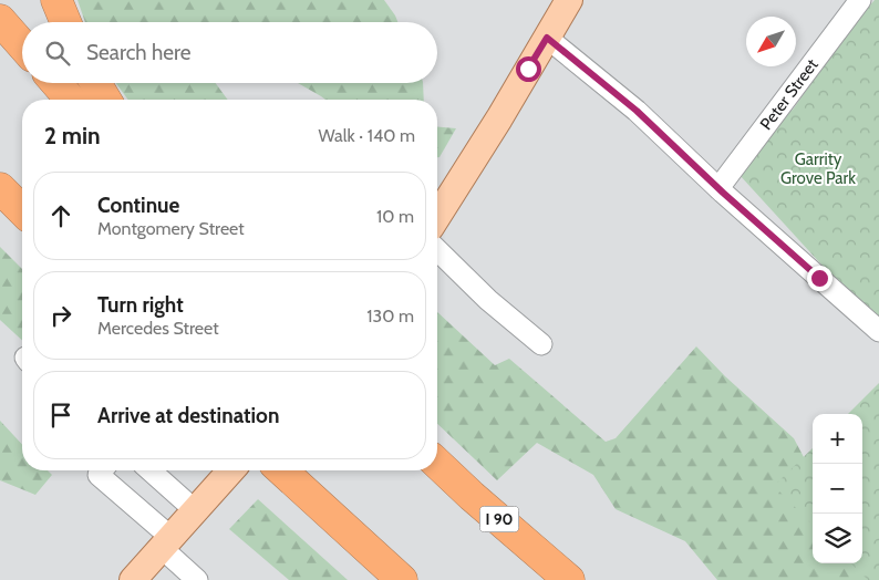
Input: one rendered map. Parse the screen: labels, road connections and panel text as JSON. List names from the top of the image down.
{
  "streets": {
    "highway": ["I 90"],
    "street": ["Peter Street"]
  },
  "parks": ["Garrity Grove Park"],
  "north": "bottom left",
  "page": {
    "search": "Search here",
    "heading": ["2 min", "Walk · 140 m"],
    "list": [
      ["Continue", "Montgomery Street", "10 m"],
      ["Turn right", "Mercedes Street", "130 m"],
      "Arrive at destination"
    ],
    "map_buttons": ["+", "−"]
  }
}
